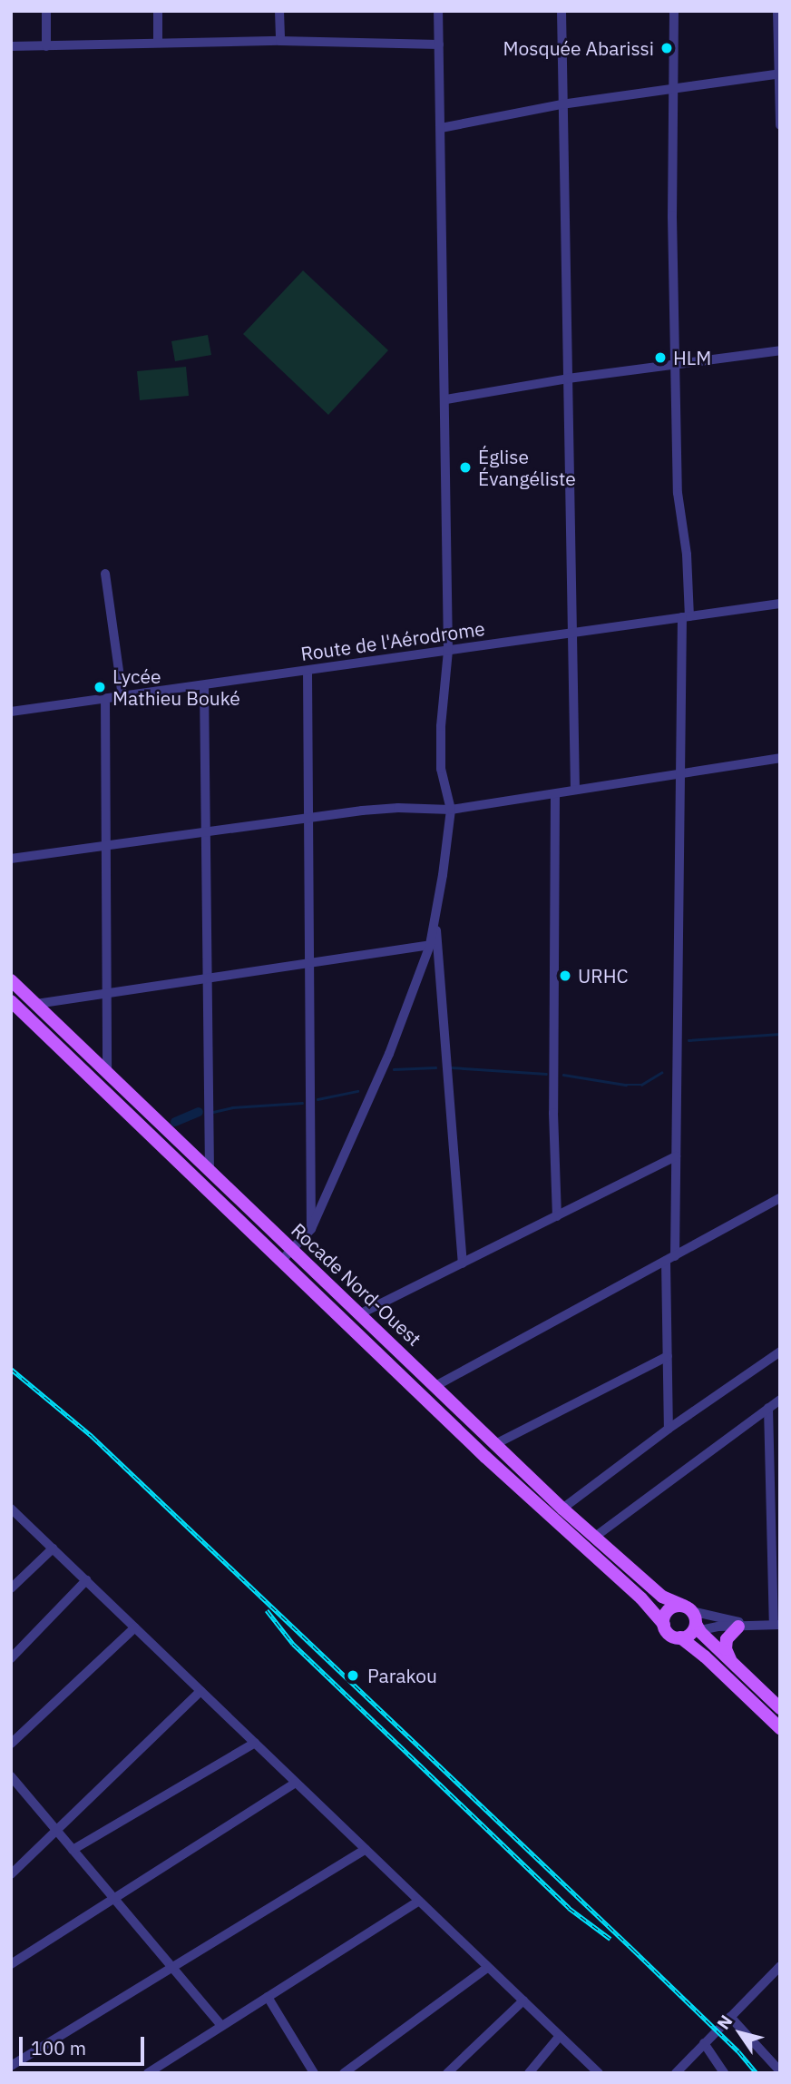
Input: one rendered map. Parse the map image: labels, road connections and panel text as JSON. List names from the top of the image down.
{
  "streets": {
    "main road": ["Rocade Nord-Ouest"],
    "street": ["Route de l'Aérodrome"]
  },
  "places": [
    "Mosquée Abarissi",
    "HLM",
    "Église Évangéliste",
    "Lycée Mathieu Bouké",
    "URHC",
    "Parakou"
  ],
  "scale_bar": "100 m",
  "north": "top left"
}
